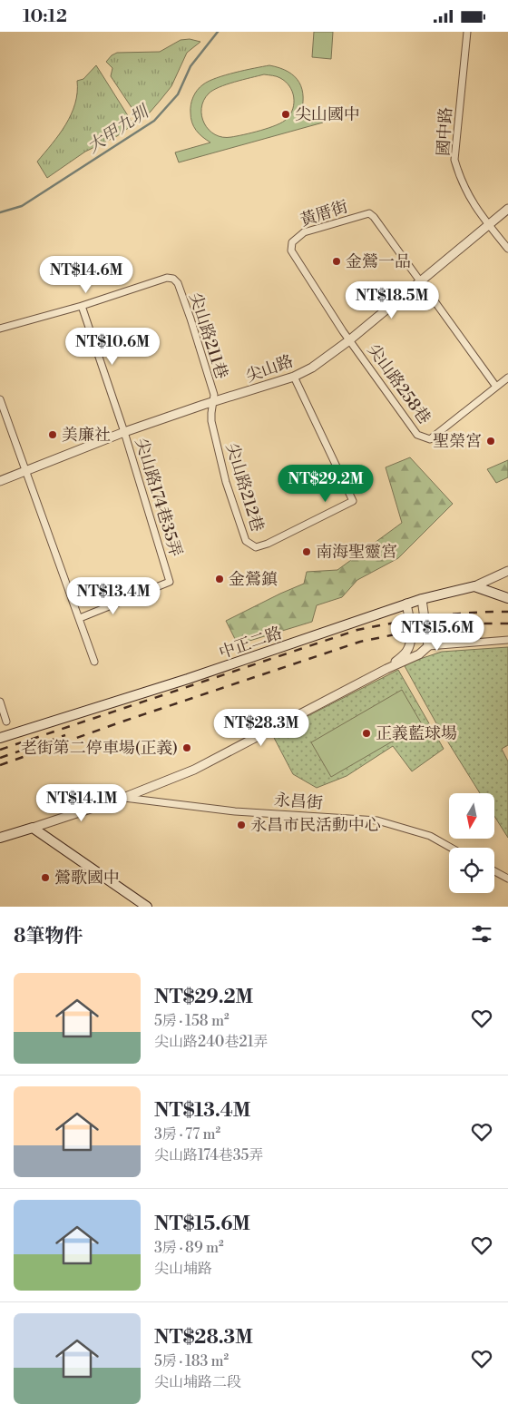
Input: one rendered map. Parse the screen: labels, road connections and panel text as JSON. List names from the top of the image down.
{
  "streets": {
    "main road": ["中正二路"],
    "street": [
      "國中路",
      "黃厝街",
      "尖山路211巷",
      "尖山路",
      "尖山路258巷",
      "尖山路212巷",
      "尖山路174巷35弄",
      "永昌街"
    ]
  },
  "crossings": [
    ["國中路", "尖山路"],
    ["黃厝街", "尖山路"],
    ["黃厝街", "尖山路258巷"],
    ["尖山路211巷", "尖山路"],
    ["尖山路211巷", "尖山路212巷"],
    ["尖山路", "尖山路258巷"],
    ["尖山路", "尖山路212巷"],
    ["尖山路", "尖山路174巷35弄"]
  ],
  "water": ["大甲九圳"],
  "places": [
    "尖山國中",
    "金鶯一品",
    "美廉社",
    "聖榮宮",
    "南海聖靈宮",
    "金鶯鎮",
    "正義藍球場",
    "老街第二停車場(正義)",
    "永昌市民活動中心",
    "鶯歌國中"
  ],
  "north": "bottom",
  "page": {
    "status": "10:12",
    "price": [
      "NT$14.6M",
      "NT$18.5M",
      "NT$10.6M",
      "NT$29.2M",
      "NT$13.4M",
      "NT$15.6M",
      "NT$28.3M",
      "NT$14.1M"
    ],
    "heading": "8筆物件",
    "list": [
      {
        "name": "NT$29.2M",
        "note": "5房 · 158 m² · 尖山路240巷21弄"
      },
      {
        "name": "NT$13.4M",
        "note": "3房 · 77 m² · 尖山路174巷35弄"
      },
      {
        "name": "NT$15.6M",
        "note": "3房 · 89 m² · 尖山埔路"
      },
      {
        "name": "NT$28.3M",
        "note": "5房 · 183 m² · 尖山埔路二段"
      }
    ]
  }
}
